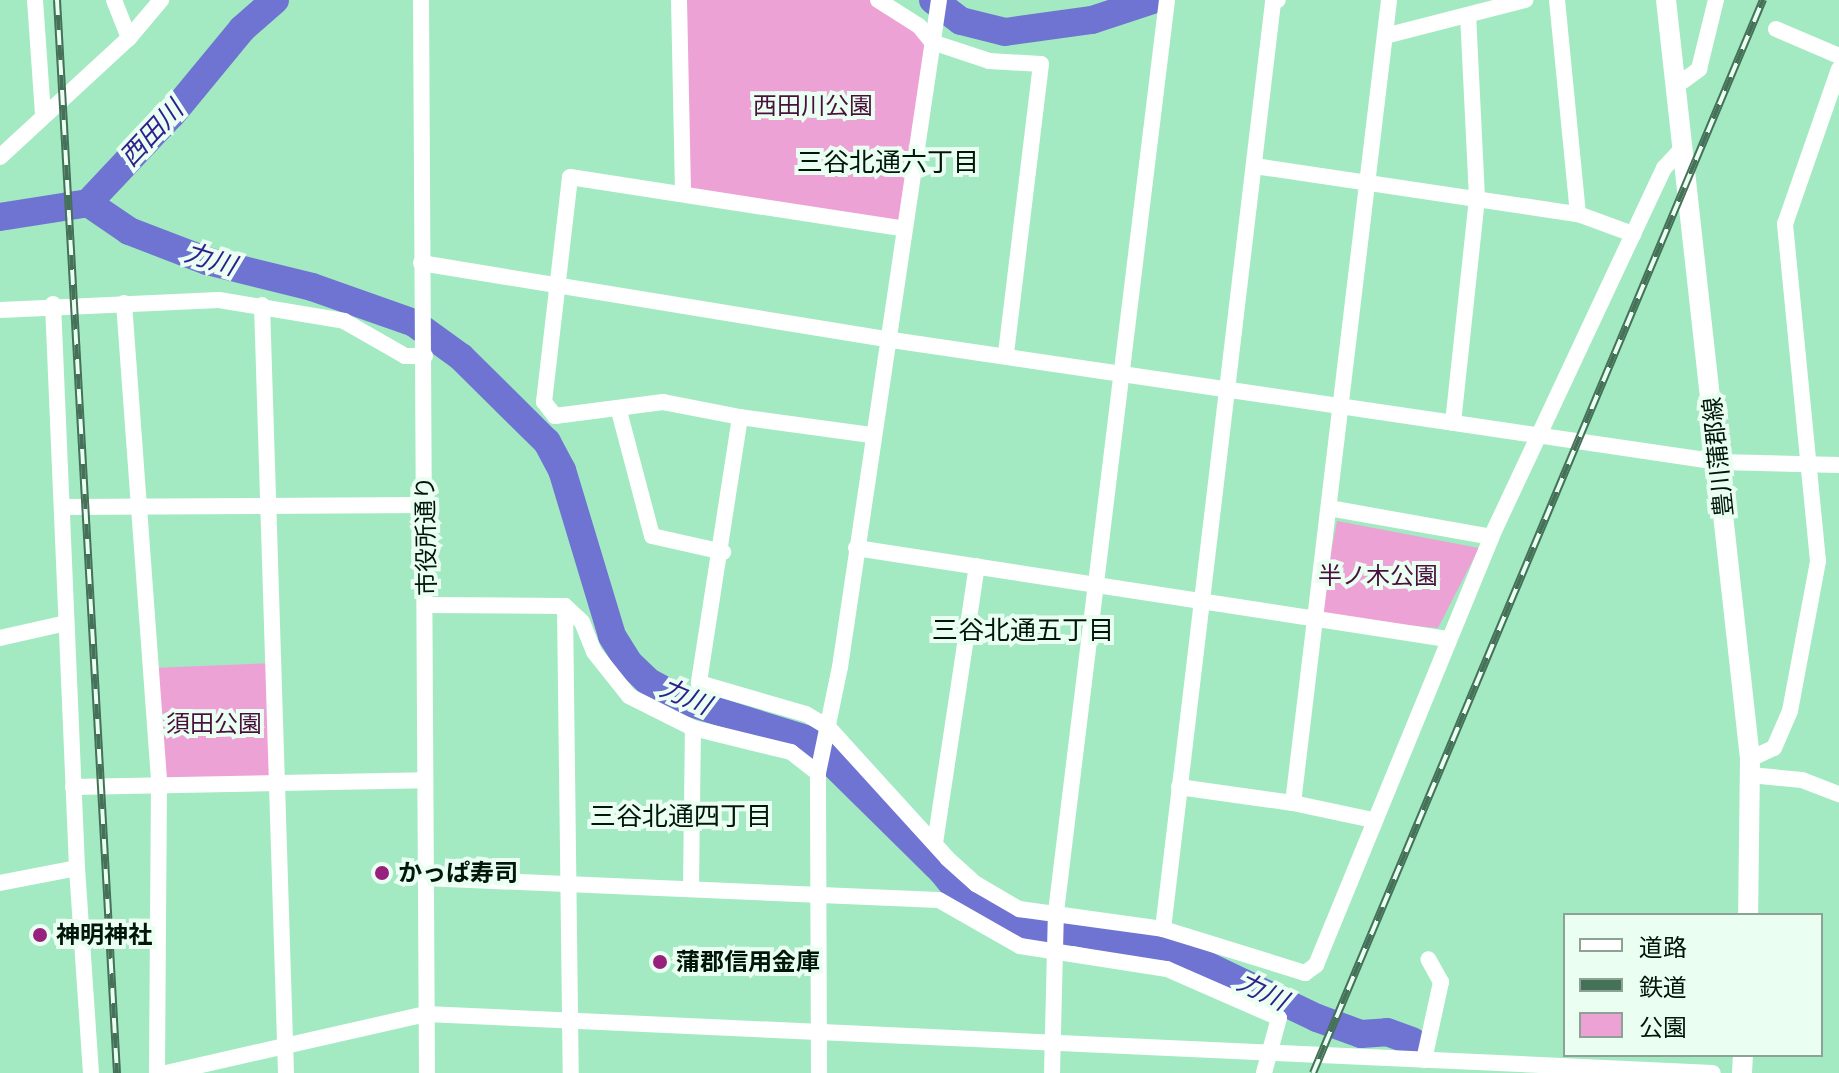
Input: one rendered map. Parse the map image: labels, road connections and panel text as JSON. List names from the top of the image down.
{
  "streets": {
    "main road": ["豊川蒲郡線"],
    "street": ["市役所通り"]
  },
  "districts": ["三谷北通六丁目", "三谷北通五丁目", "三谷北通四丁目"],
  "water": ["西田川", "力川"],
  "parks": ["西田川公園", "半ノ木公園", "須田公園"],
  "places": ["かっぱ寿司", "神明神社", "蒲郡信用金庫"],
  "legend": ["道路", "鉄道", "公園"]
}
